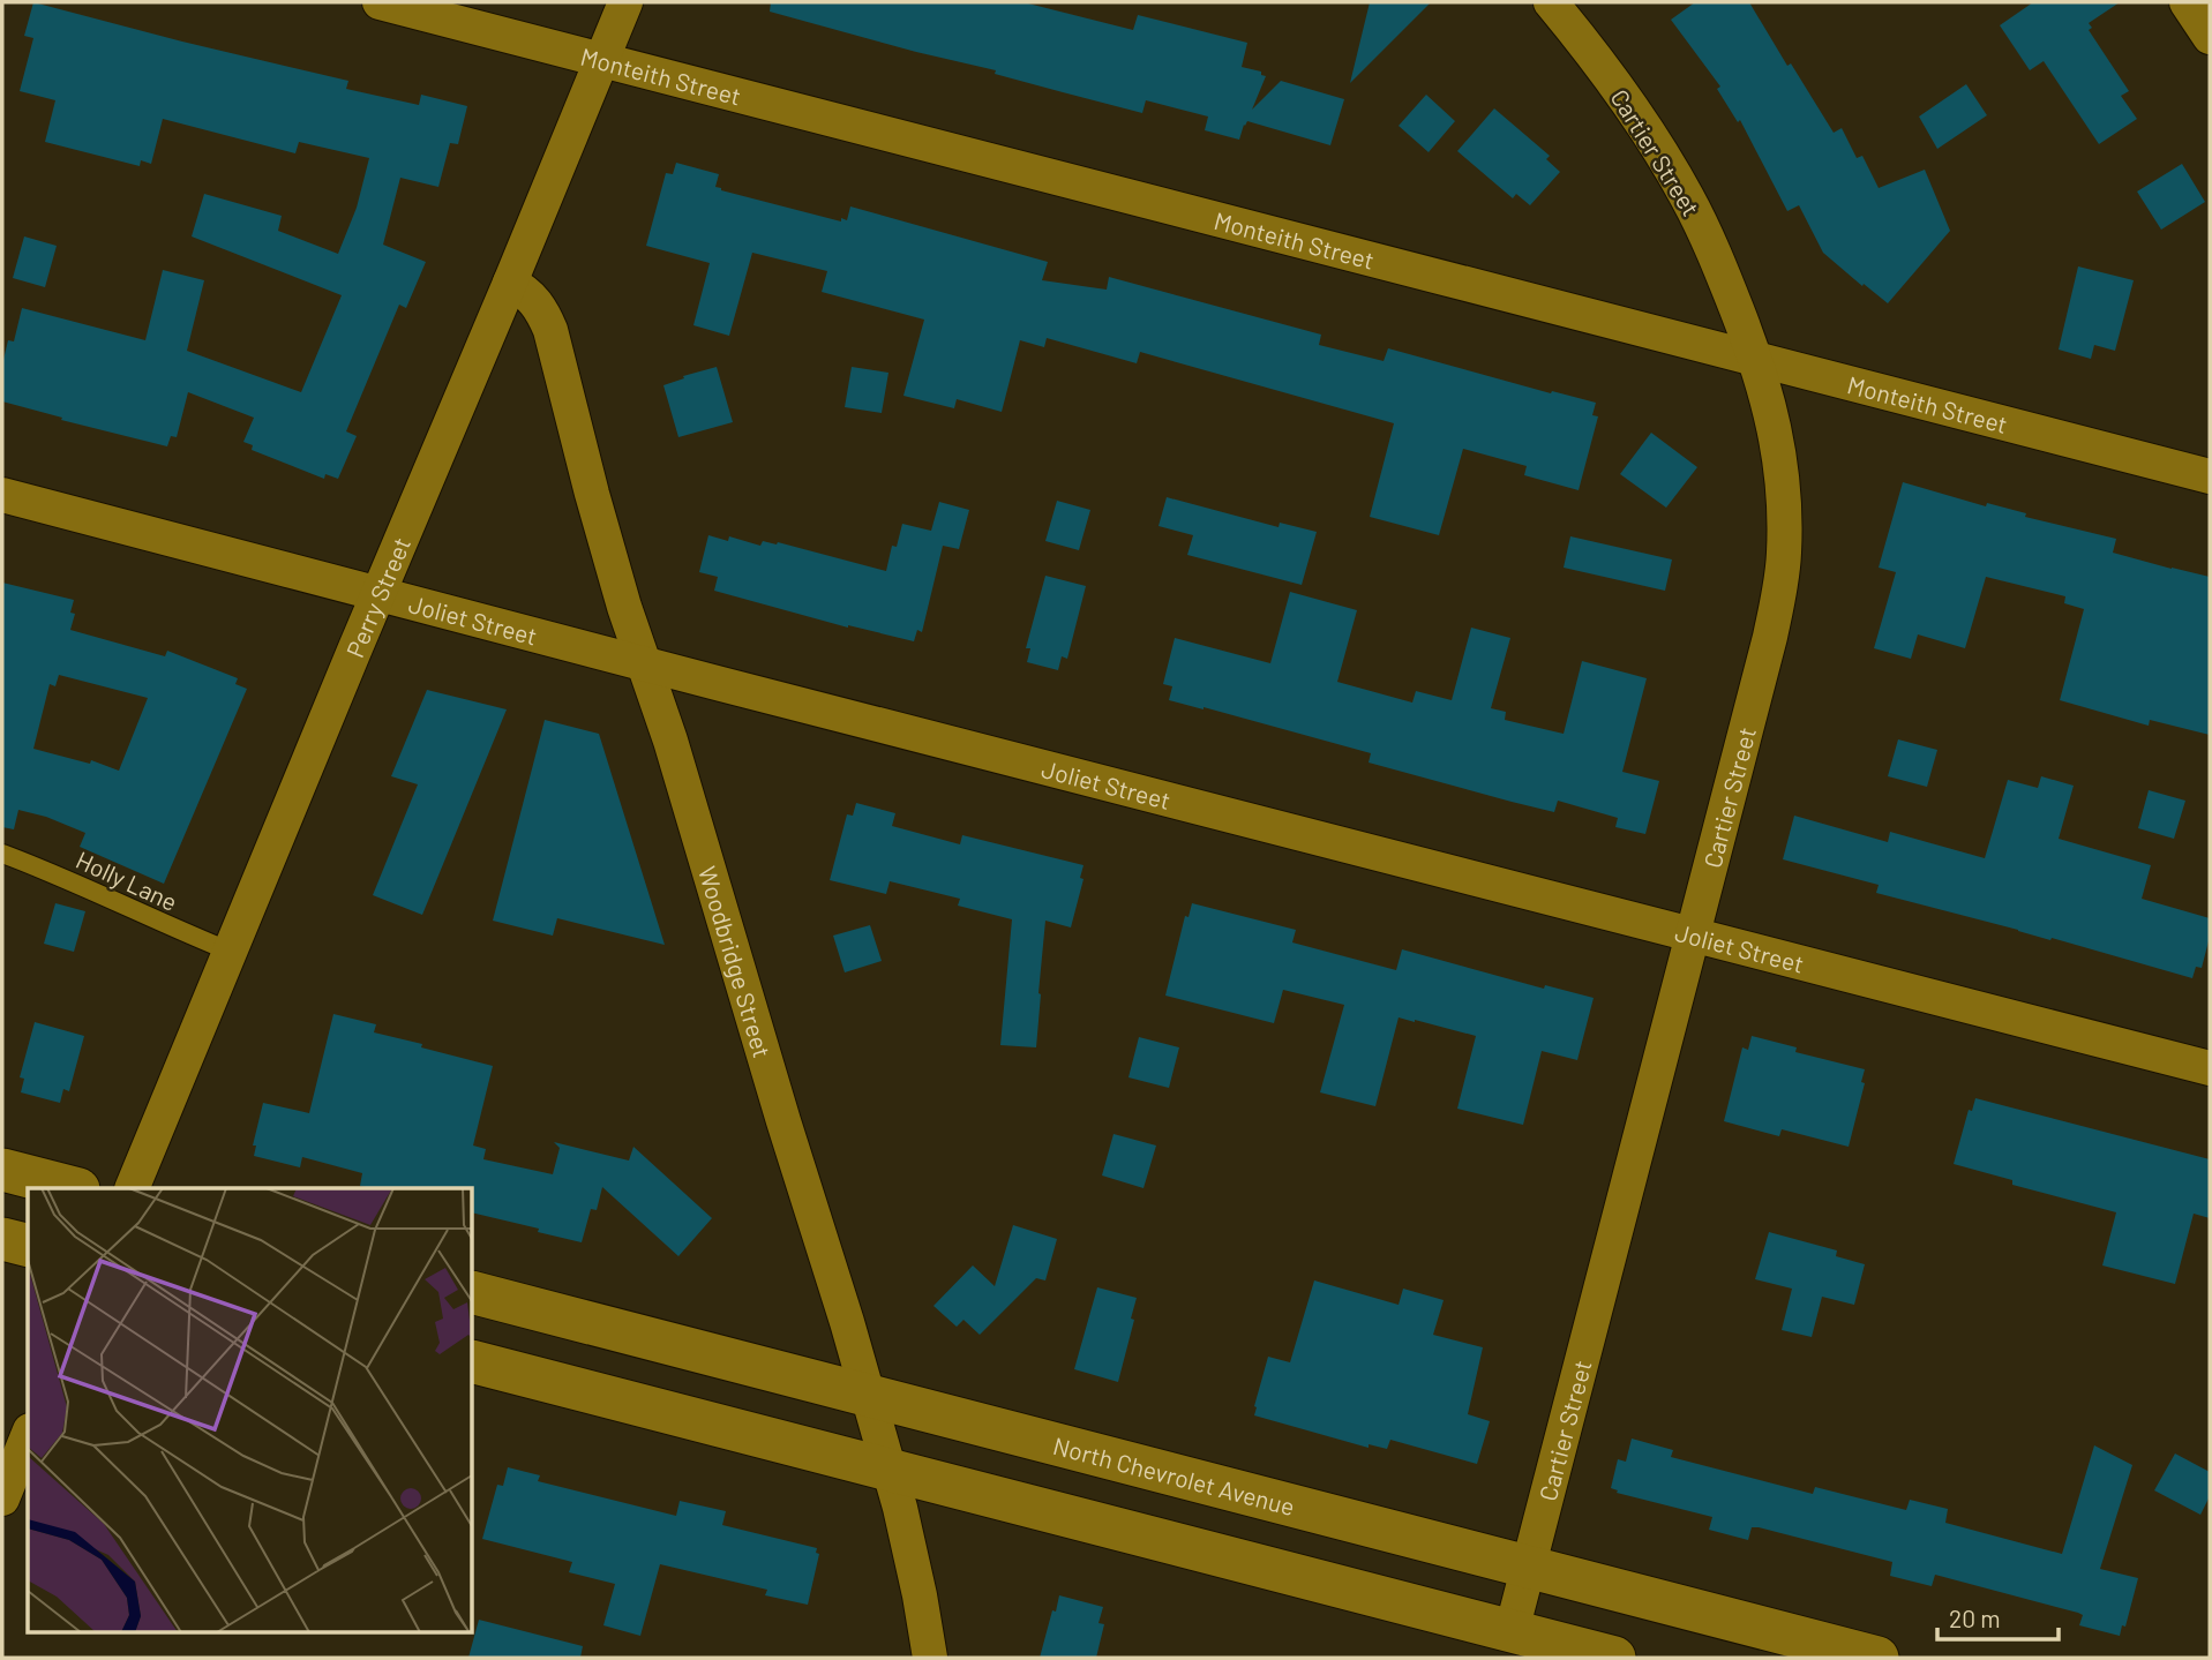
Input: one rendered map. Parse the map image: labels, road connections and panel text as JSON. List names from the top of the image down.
{
  "streets": {
    "street": [
      "Monteith Street",
      "Cartier Street",
      "Perry Street",
      "Joliet Street",
      "Woodbridge Street",
      "North Chevrolet Avenue"
    ],
    "lane": ["Holly Lane"]
  },
  "crossings": [
    ["Monteith Street", "Cartier Street"],
    ["Monteith Street", "Perry Street"],
    ["Cartier Street", "Joliet Street"],
    ["Cartier Street", "North Chevrolet Avenue"],
    ["Perry Street", "Joliet Street"],
    ["Perry Street", "Holly Lane"],
    ["Perry Street", "Woodbridge Street"],
    ["Joliet Street", "Woodbridge Street"],
    ["Woodbridge Street", "North Chevrolet Avenue"]
  ],
  "scale_bar": "20 m"
}
